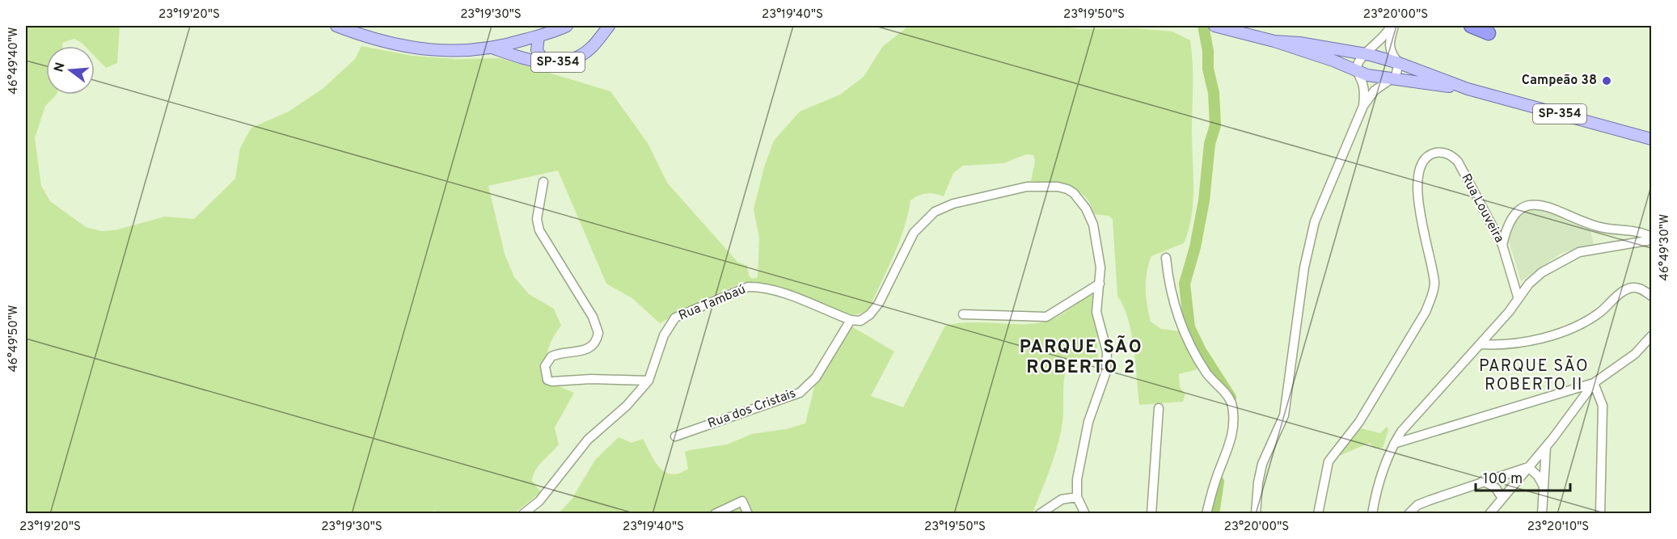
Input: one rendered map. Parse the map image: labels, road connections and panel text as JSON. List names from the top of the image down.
{
  "streets": {
    "main road": ["SP-354"],
    "street": ["Rua Louveira", "Rua Tambaú", "Rua dos Cristais"]
  },
  "crossings": [
    ["Rua Tambaú", "Rua dos Cristais"]
  ],
  "districts": ["PARQUE SÃO ROBERTO 2", "PARQUE SÃO ROBERTO II"],
  "places": ["Campeão 38"],
  "scale_bar": "100 m",
  "north": "left",
  "coordinates": [
    "23°19'20\"S",
    "23°19'30\"S",
    "23°19'40\"S",
    "23°19'50\"S",
    "23°20'00\"S",
    "46°49'40\"W",
    "46°49'30\"W",
    "46°49'50\"W",
    "23°20'10\"S"
  ]
}
